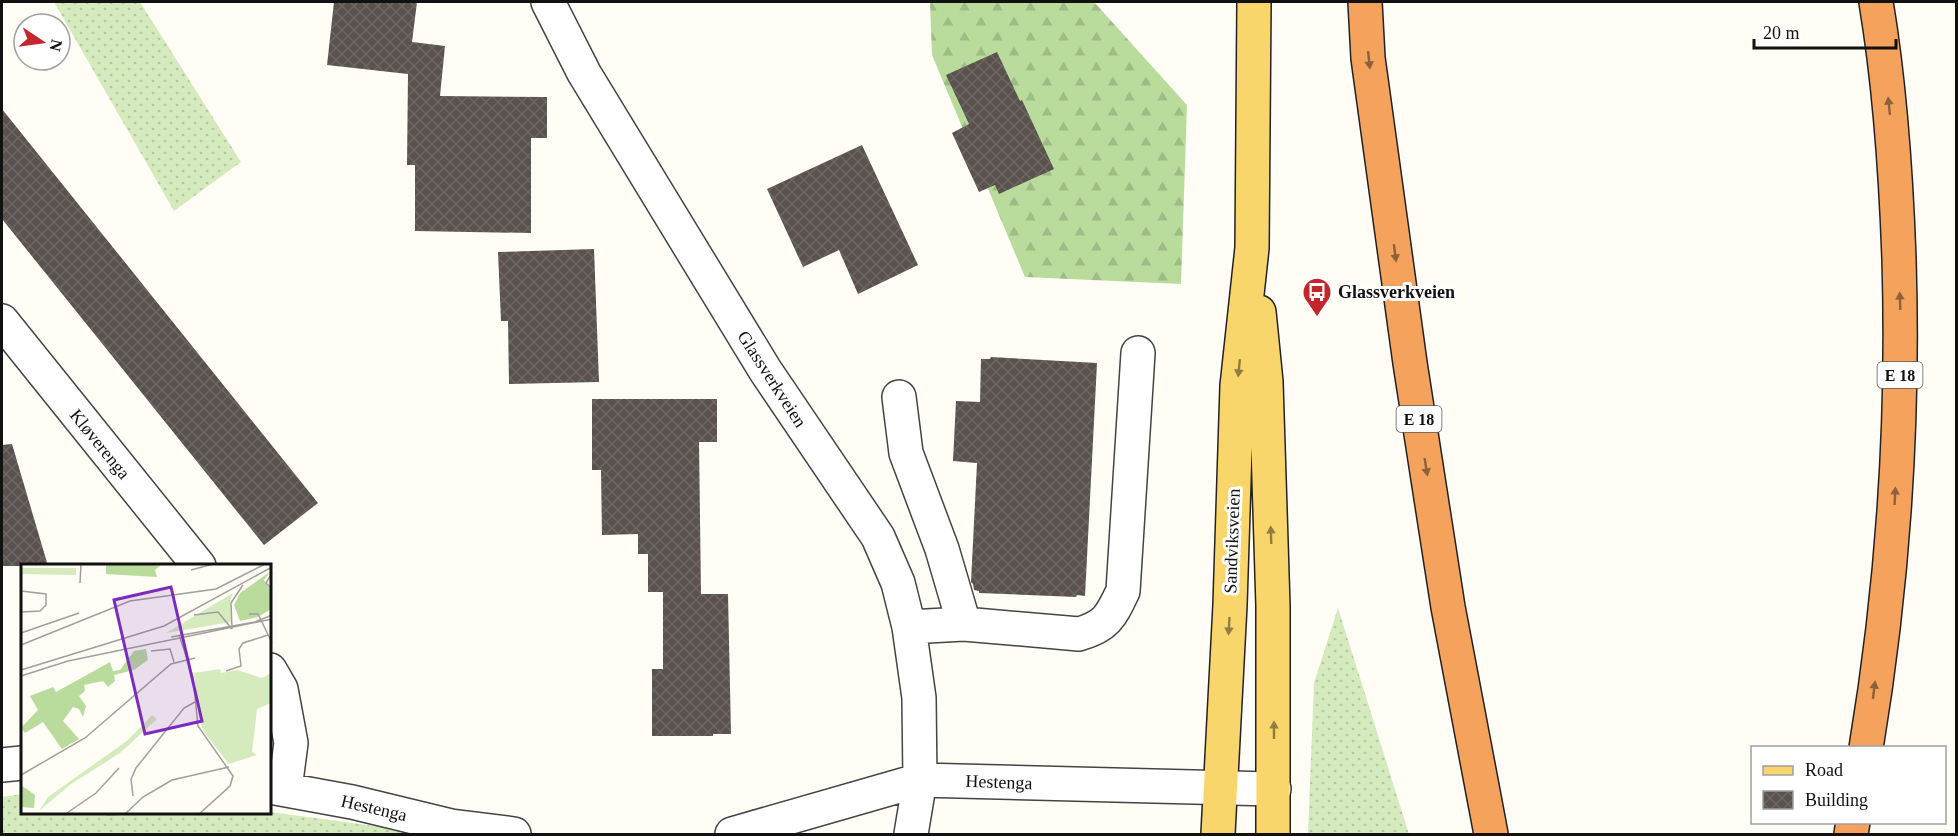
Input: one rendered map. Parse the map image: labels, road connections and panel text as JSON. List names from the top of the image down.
{
  "streets": {
    "highway": ["E 18"],
    "main road": ["Sandviksveien"],
    "street": ["Glassverkveien", "Kløverenga", "Hestenga"]
  },
  "crossings": [
    ["Glassverkveien", "Hestenga"],
    ["Sandviksveien", "Hestenga"]
  ],
  "places": {
    "bus stop": ["Glassverkveien"]
  },
  "legend": ["Road", "Building"],
  "scale_bar": "20 m",
  "north": "right"
}
